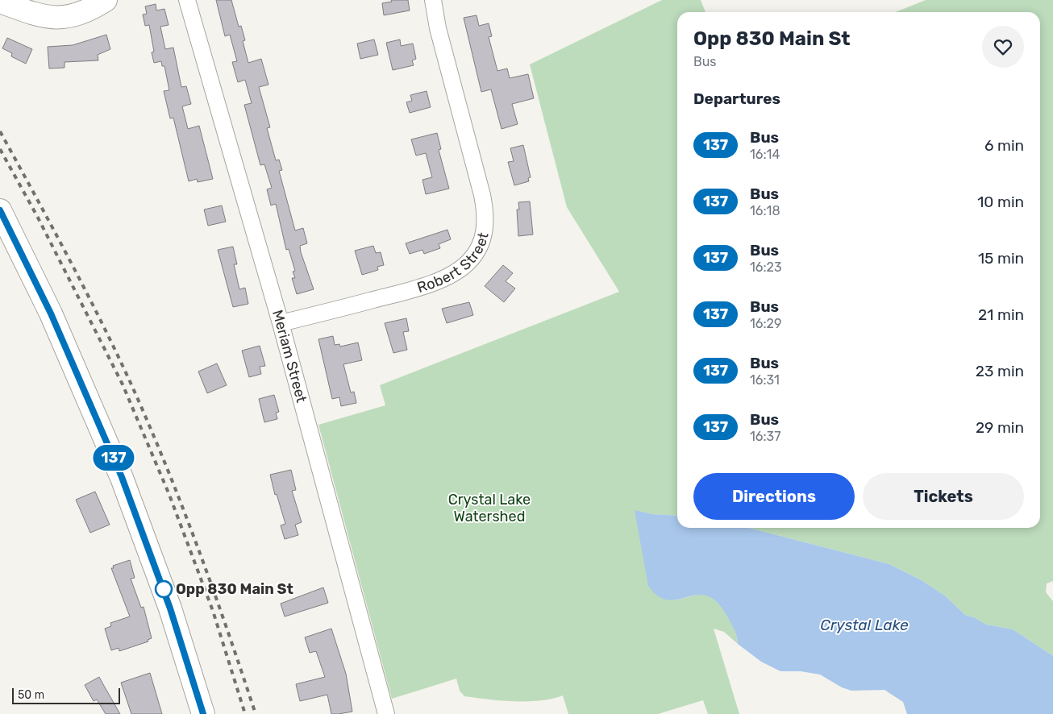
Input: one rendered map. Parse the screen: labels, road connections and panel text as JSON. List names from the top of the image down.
{
  "streets": {
    "street": ["Robert Street", "Meriam Street"]
  },
  "crossings": [
    ["Robert Street", "Meriam Street"]
  ],
  "water": ["Crystal Lake"],
  "parks": ["Crystal Lake Watershed"],
  "places": ["Opp 830 Main St"],
  "lines": ["bus line 137"],
  "scale_bar": "50 m",
  "page": {
    "on_map": "137",
    "heading": [
      ["Opp 830 Main St", "Bus"],
      "Departures"
    ],
    "list": [
      {
        "mark": "137",
        "name": "Bus",
        "note": "16:14",
        "value": "6 min"
      },
      {
        "mark": "137",
        "name": "Bus",
        "note": "16:18",
        "value": "10 min"
      },
      {
        "mark": "137",
        "name": "Bus",
        "note": "16:23",
        "value": "15 min"
      },
      {
        "mark": "137",
        "name": "Bus",
        "note": "16:29",
        "value": "21 min"
      },
      {
        "mark": "137",
        "name": "Bus",
        "note": "16:31",
        "value": "23 min"
      },
      {
        "mark": "137",
        "name": "Bus",
        "note": "16:37",
        "value": "29 min"
      }
    ],
    "buttons": ["Directions", "Tickets"],
    "scale": "50 m"
  }
}
